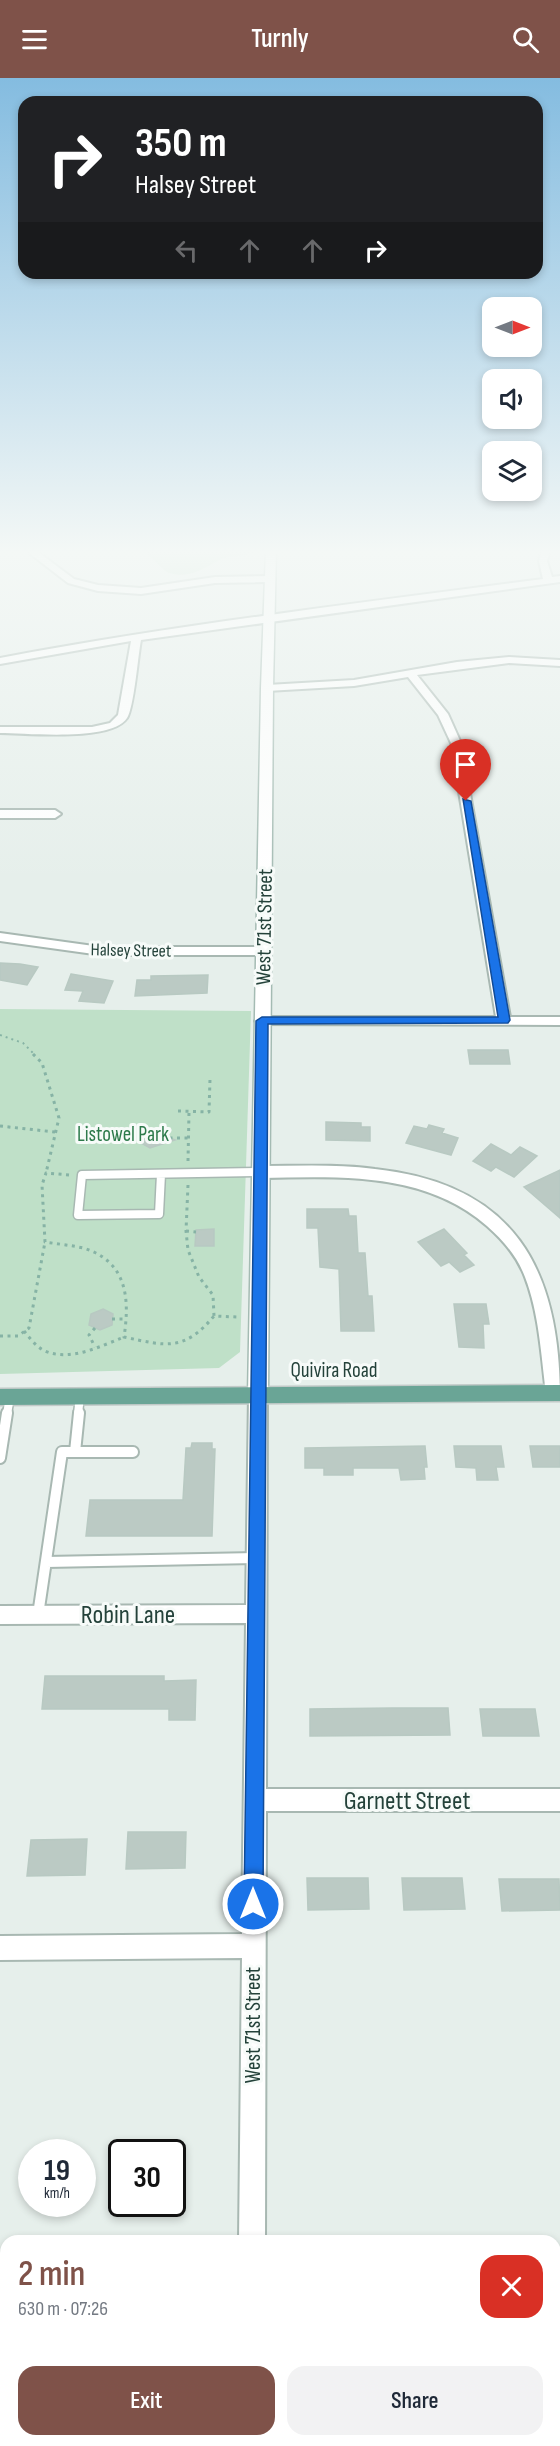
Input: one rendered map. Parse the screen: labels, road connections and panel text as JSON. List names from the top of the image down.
{
  "streets": {
    "main road": ["Quivira Road"],
    "street": [
      "West 71st Street",
      "Halsey Street",
      "Robin Lane",
      "Garnett Street"
    ]
  },
  "crossings": [
    ["West 71st Street", "Halsey Street"],
    ["West 71st Street", "Quivira Road"],
    ["West 71st Street", "Robin Lane"],
    ["West 71st Street", "Garnett Street"]
  ],
  "parks": ["Listowel Park"],
  "north": "right",
  "page": {
    "header": "Turnly",
    "turn": ["350 m", "Halsey Street"],
    "speed": "19 km/h",
    "limit": "30",
    "heading": ["2 min", "630 m · 07:26"],
    "buttons": ["Exit", "Share"]
  }
}
